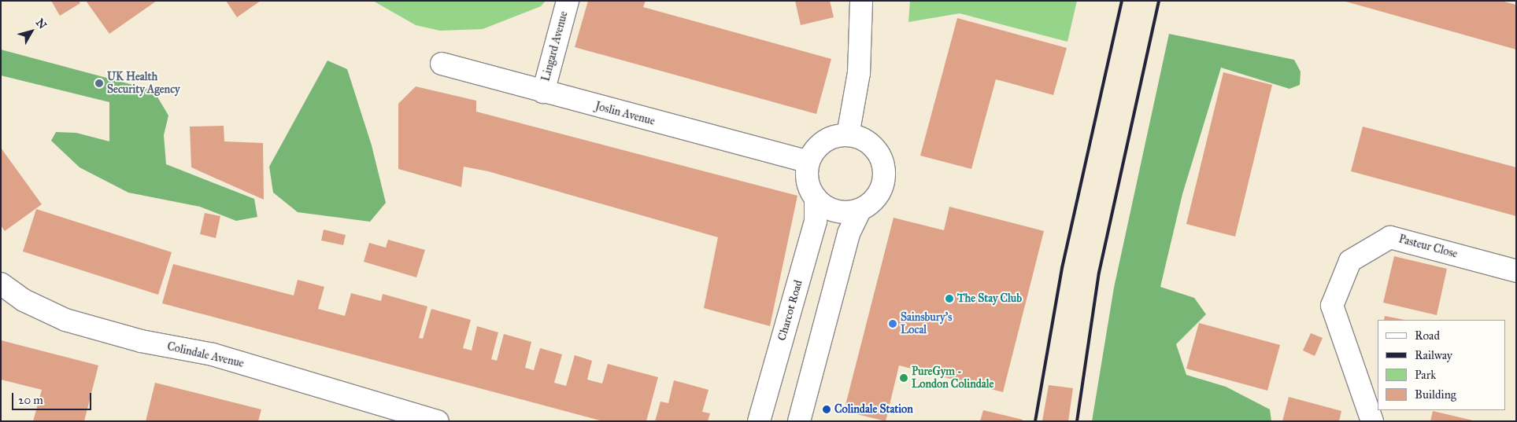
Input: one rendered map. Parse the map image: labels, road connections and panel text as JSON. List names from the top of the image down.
{
  "streets": {
    "street": [
      "Lingard Avenue",
      "Joslin Avenue",
      "Pasteur Close",
      "Charcot Road",
      "Colindale Avenue"
    ]
  },
  "crossings": [
    ["Lingard Avenue", "Joslin Avenue"],
    ["Joslin Avenue", "Charcot Road"]
  ],
  "places": [
    "UK Health Security Agency",
    "The Stay Club",
    "Sainsbury's Local",
    "PureGym - London Colindale",
    "Colindale Station"
  ],
  "legend": [
    "Road",
    "Railway",
    "Park",
    "Building"
  ],
  "scale_bar": "20 m",
  "north": "top right"
}
